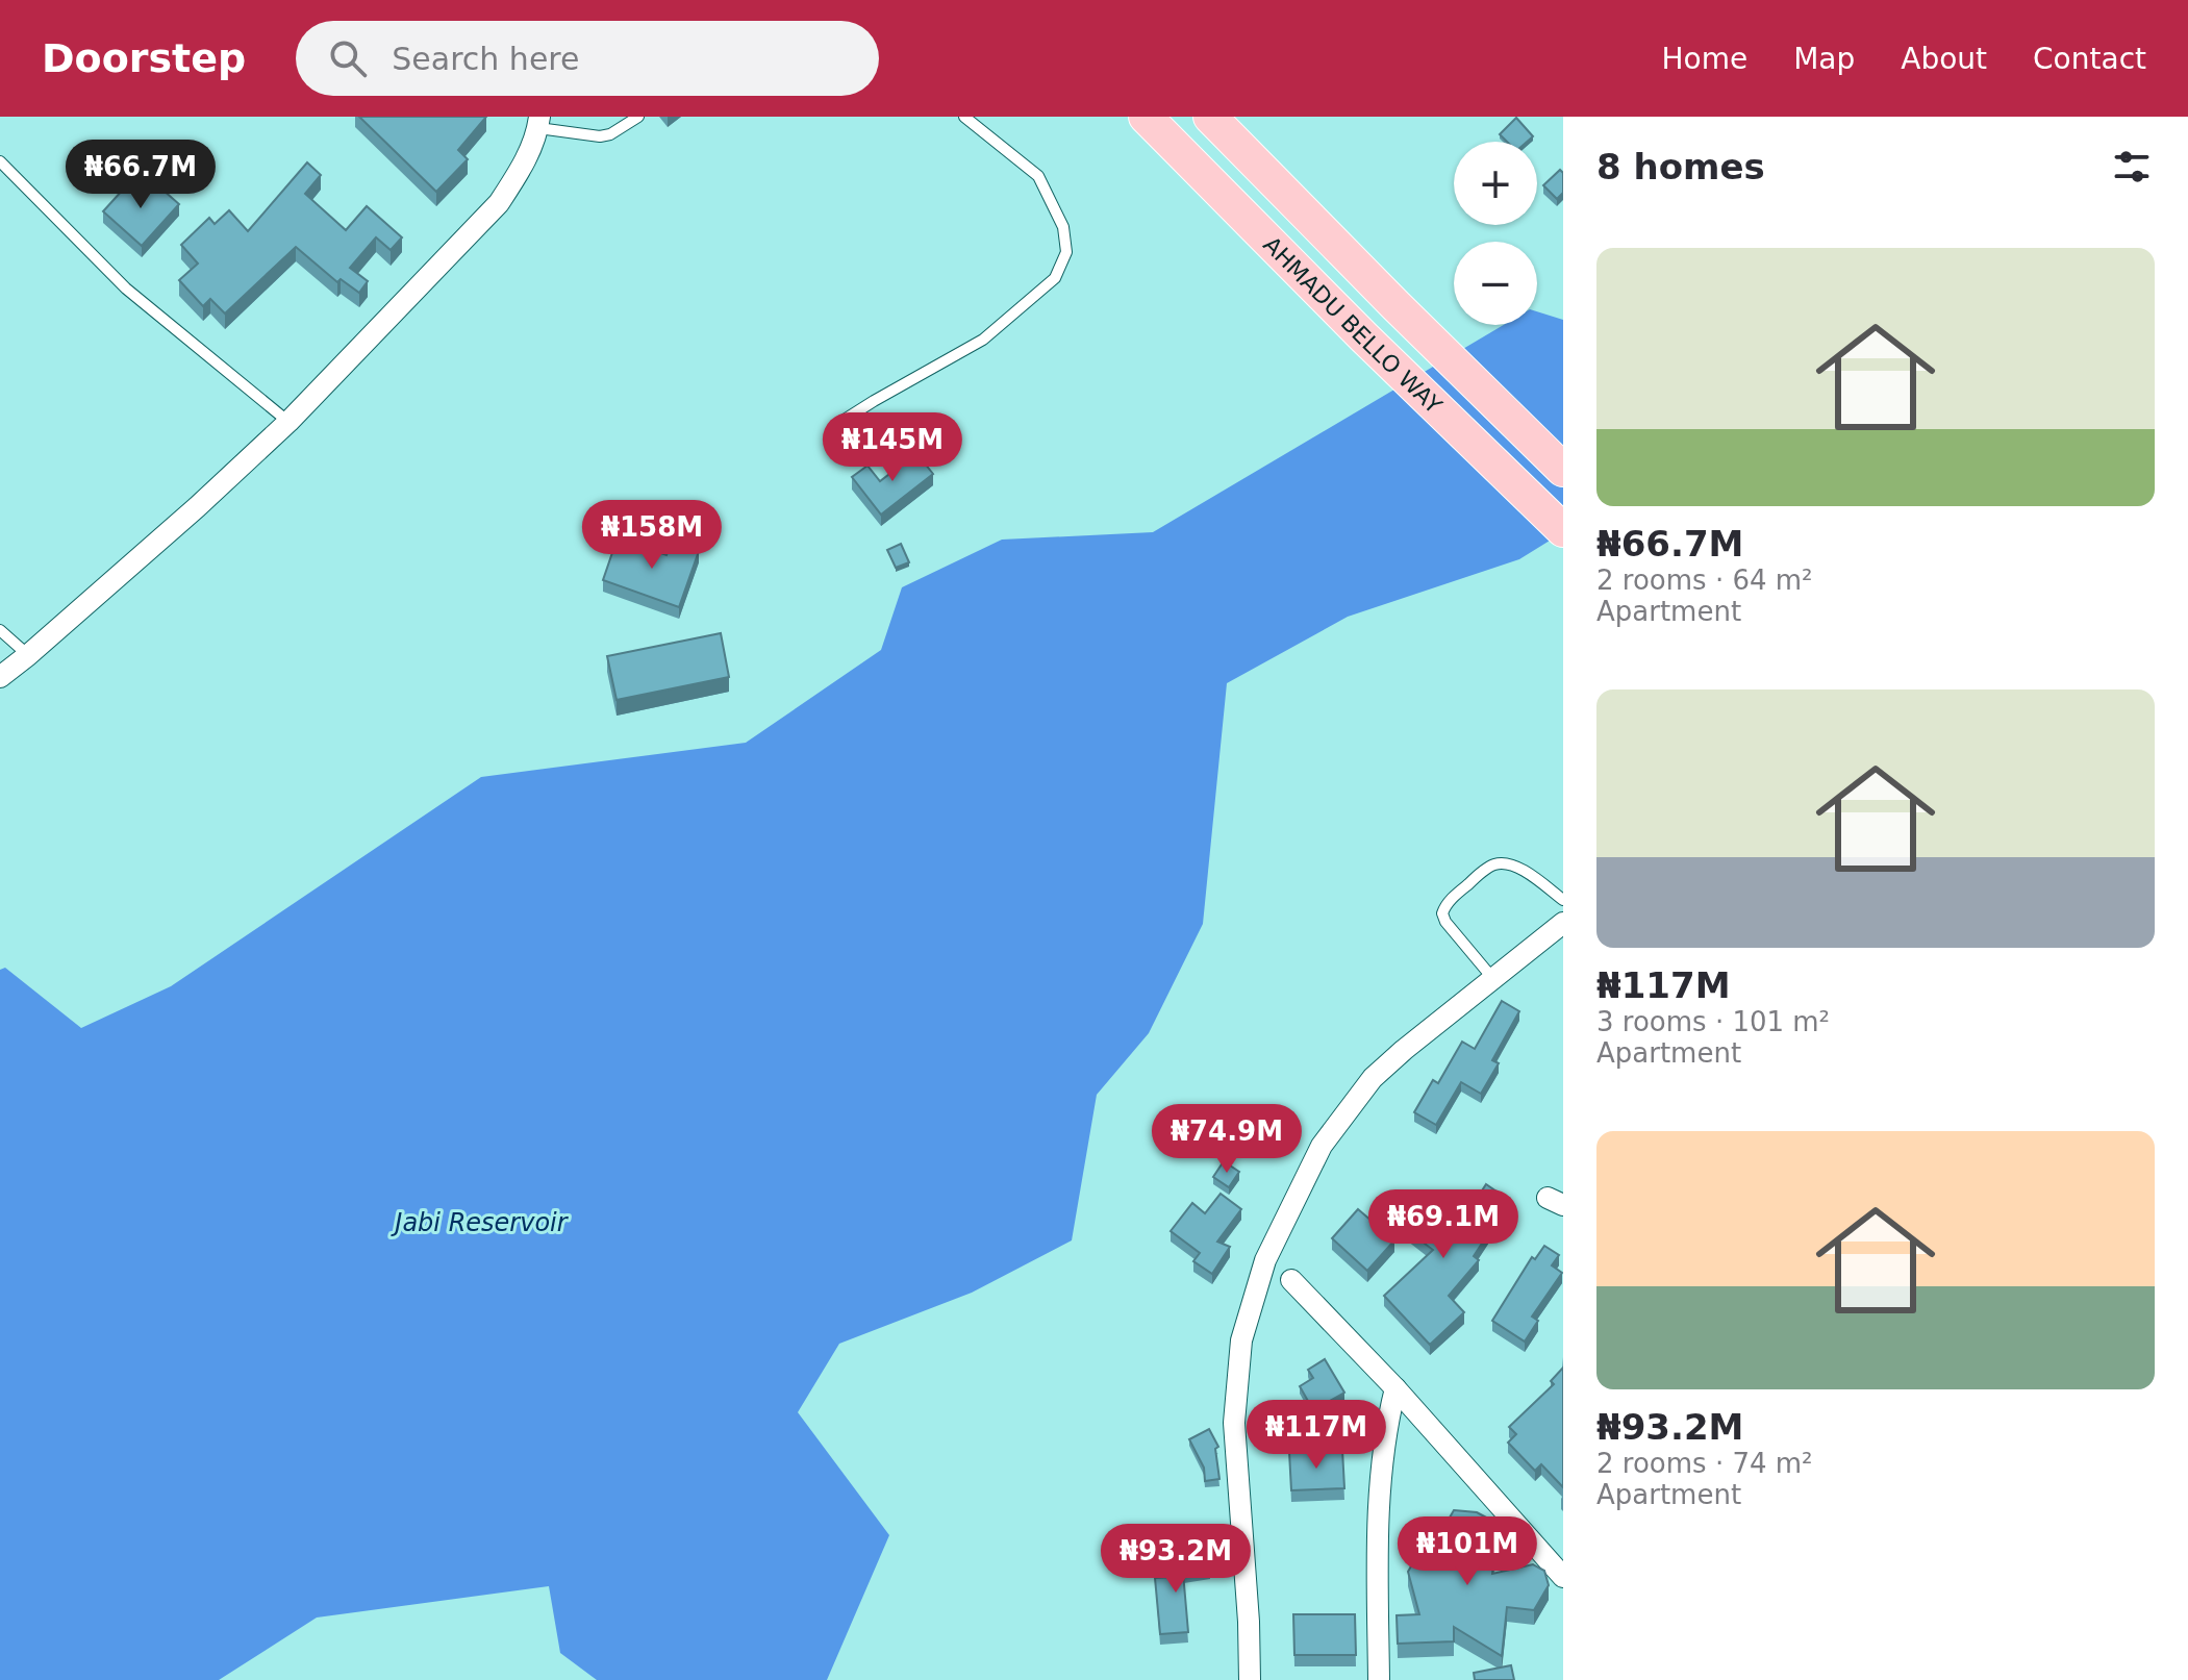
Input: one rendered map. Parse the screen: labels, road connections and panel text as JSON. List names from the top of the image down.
{
  "streets": {
    "main road": ["AHMADU BELLO WAY"]
  },
  "water": ["Jabi Reservoir"],
  "page": {
    "header": "Doorstep",
    "search": "Search here",
    "nav": [
      "Home",
      "Map",
      "About",
      "Contact"
    ],
    "heading": "8 homes",
    "price": [
      "₦66.7M",
      "₦145M",
      "₦158M",
      "₦74.9M",
      "₦69.1M",
      "₦117M",
      "₦101M",
      "₦93.2M"
    ],
    "map_buttons": ["+", "−"],
    "list": [
      {
        "name": "₦66.7M",
        "note": "2 rooms · 64 m² · Apartment"
      },
      {
        "name": "₦117M",
        "note": "3 rooms · 101 m² · Apartment"
      },
      {
        "name": "₦93.2M",
        "note": "2 rooms · 74 m² · Apartment"
      }
    ]
  }
}
